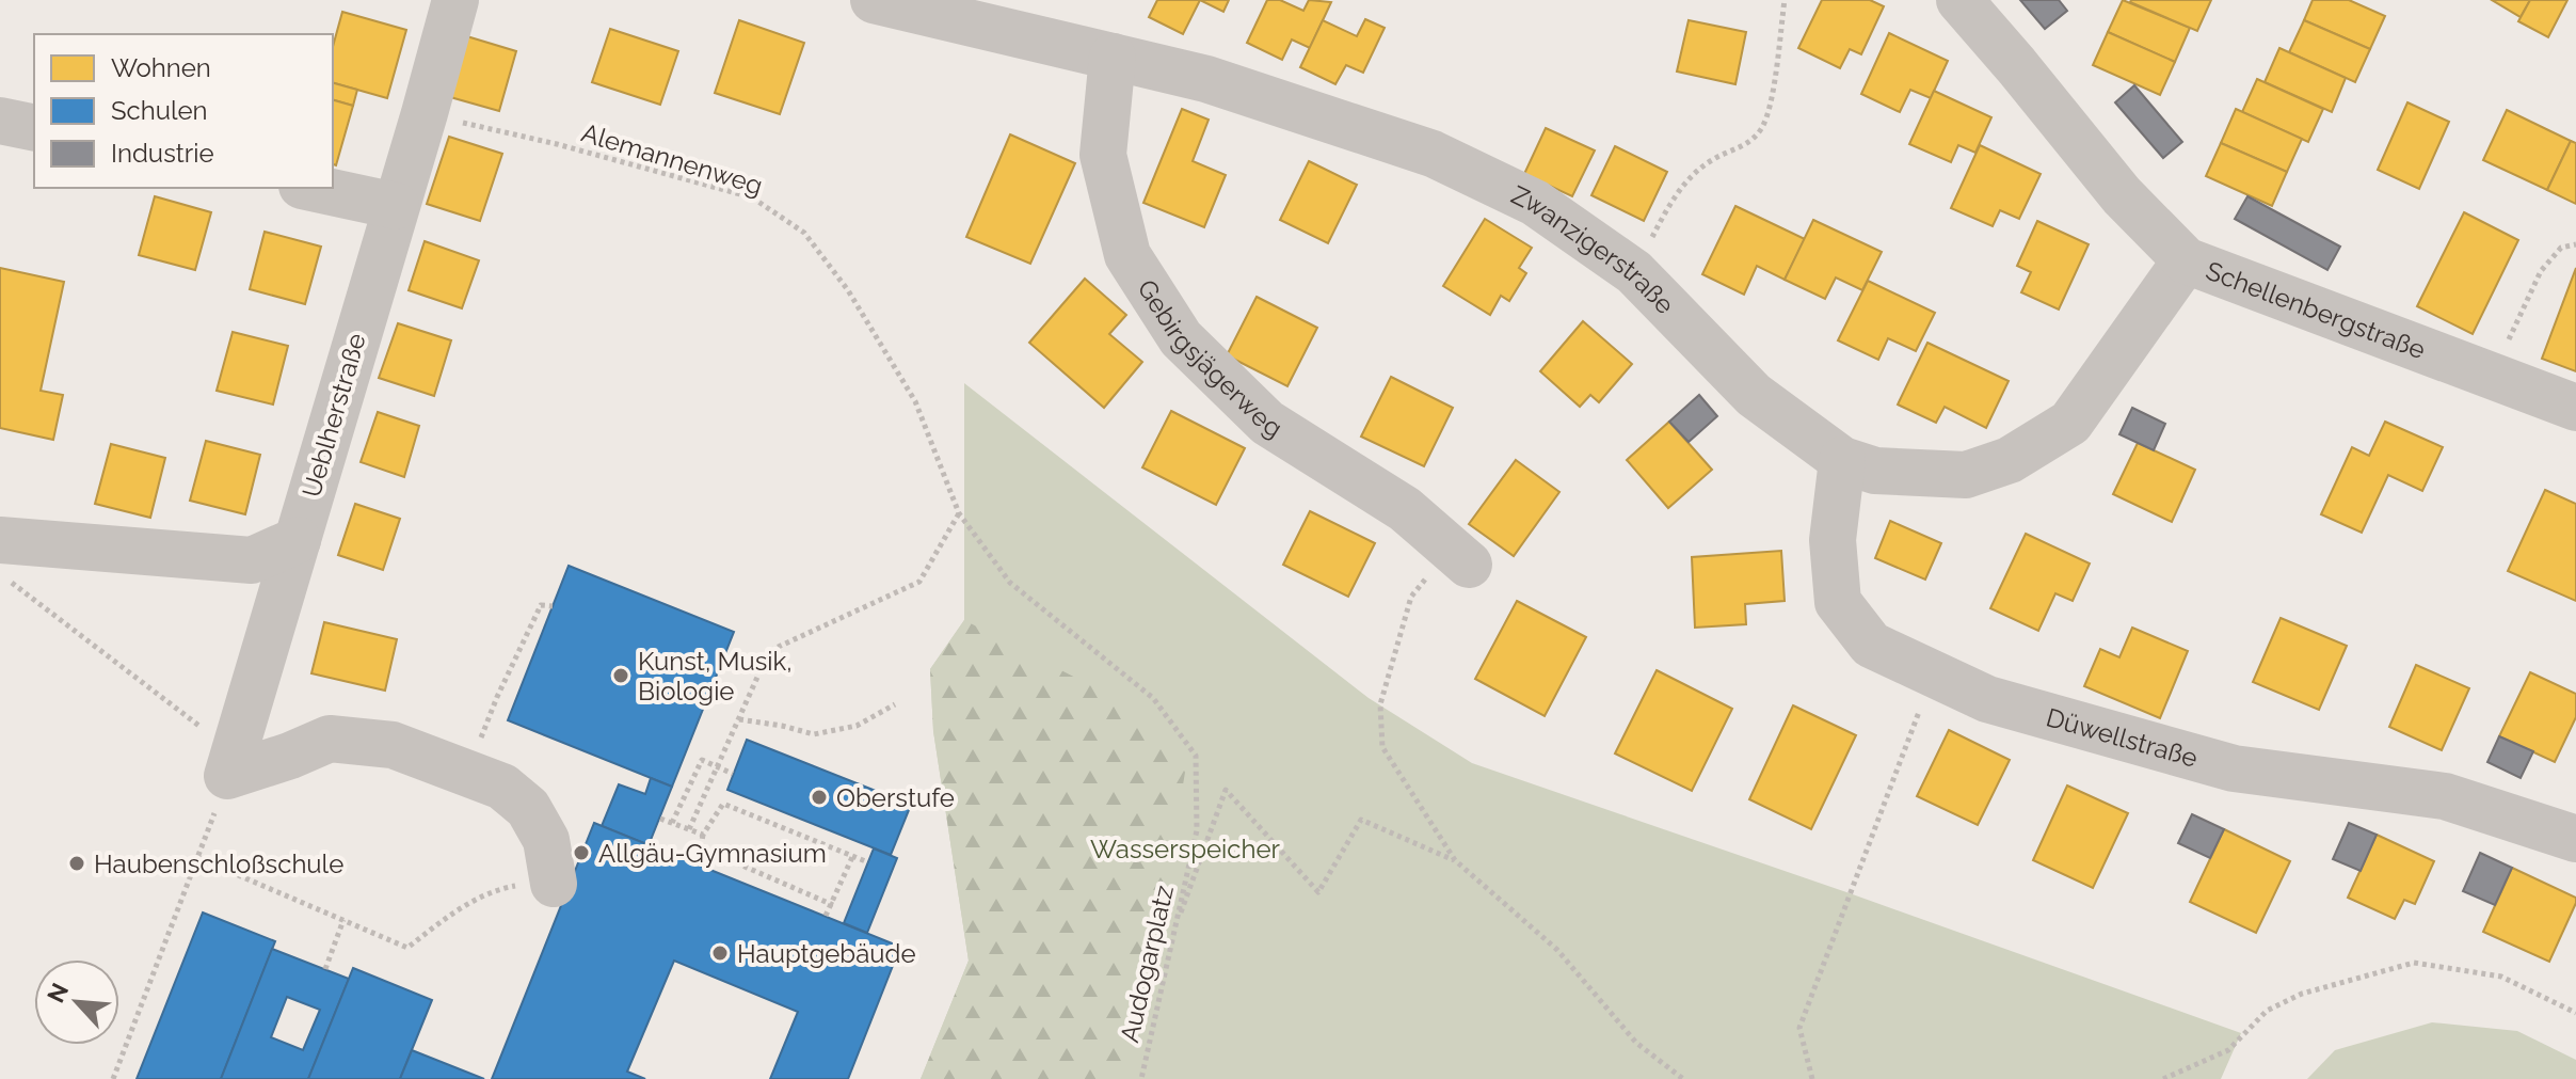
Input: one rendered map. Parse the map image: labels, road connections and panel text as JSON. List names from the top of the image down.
{
  "streets": {
    "street": [
      "Zwanzigerstraße",
      "Schellenbergstraße",
      "Gebirgsjägerweg",
      "Ueblherstraße",
      "Düwellstraße"
    ],
    "path": ["Alemannenweg", "Audogarplatz"]
  },
  "crossings": [
    ["Alemannenweg", "Ueblherstraße"],
    ["Alemannenweg", "Audogarplatz"],
    ["Zwanzigerstraße", "Schellenbergstraße"],
    ["Zwanzigerstraße", "Gebirgsjägerweg"],
    ["Zwanzigerstraße", "Düwellstraße"]
  ],
  "parks": ["Wasserspeicher"],
  "places": [
    "Kunst, Musik, Biologie",
    "Oberstufe",
    "Allgäu-Gymnasium",
    "Haubenschloßschule",
    "Hauptgebäude"
  ],
  "legend": ["Wohnen", "Schulen", "Industrie"],
  "north": "top left"
}
